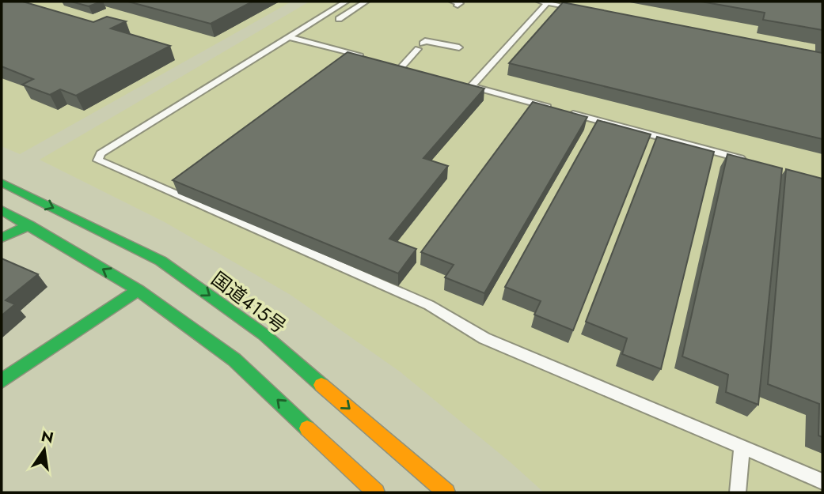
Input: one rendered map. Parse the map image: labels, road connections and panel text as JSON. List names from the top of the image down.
{
  "streets": {
    "main road": ["国道415号"]
  },
  "north": "top"
}
